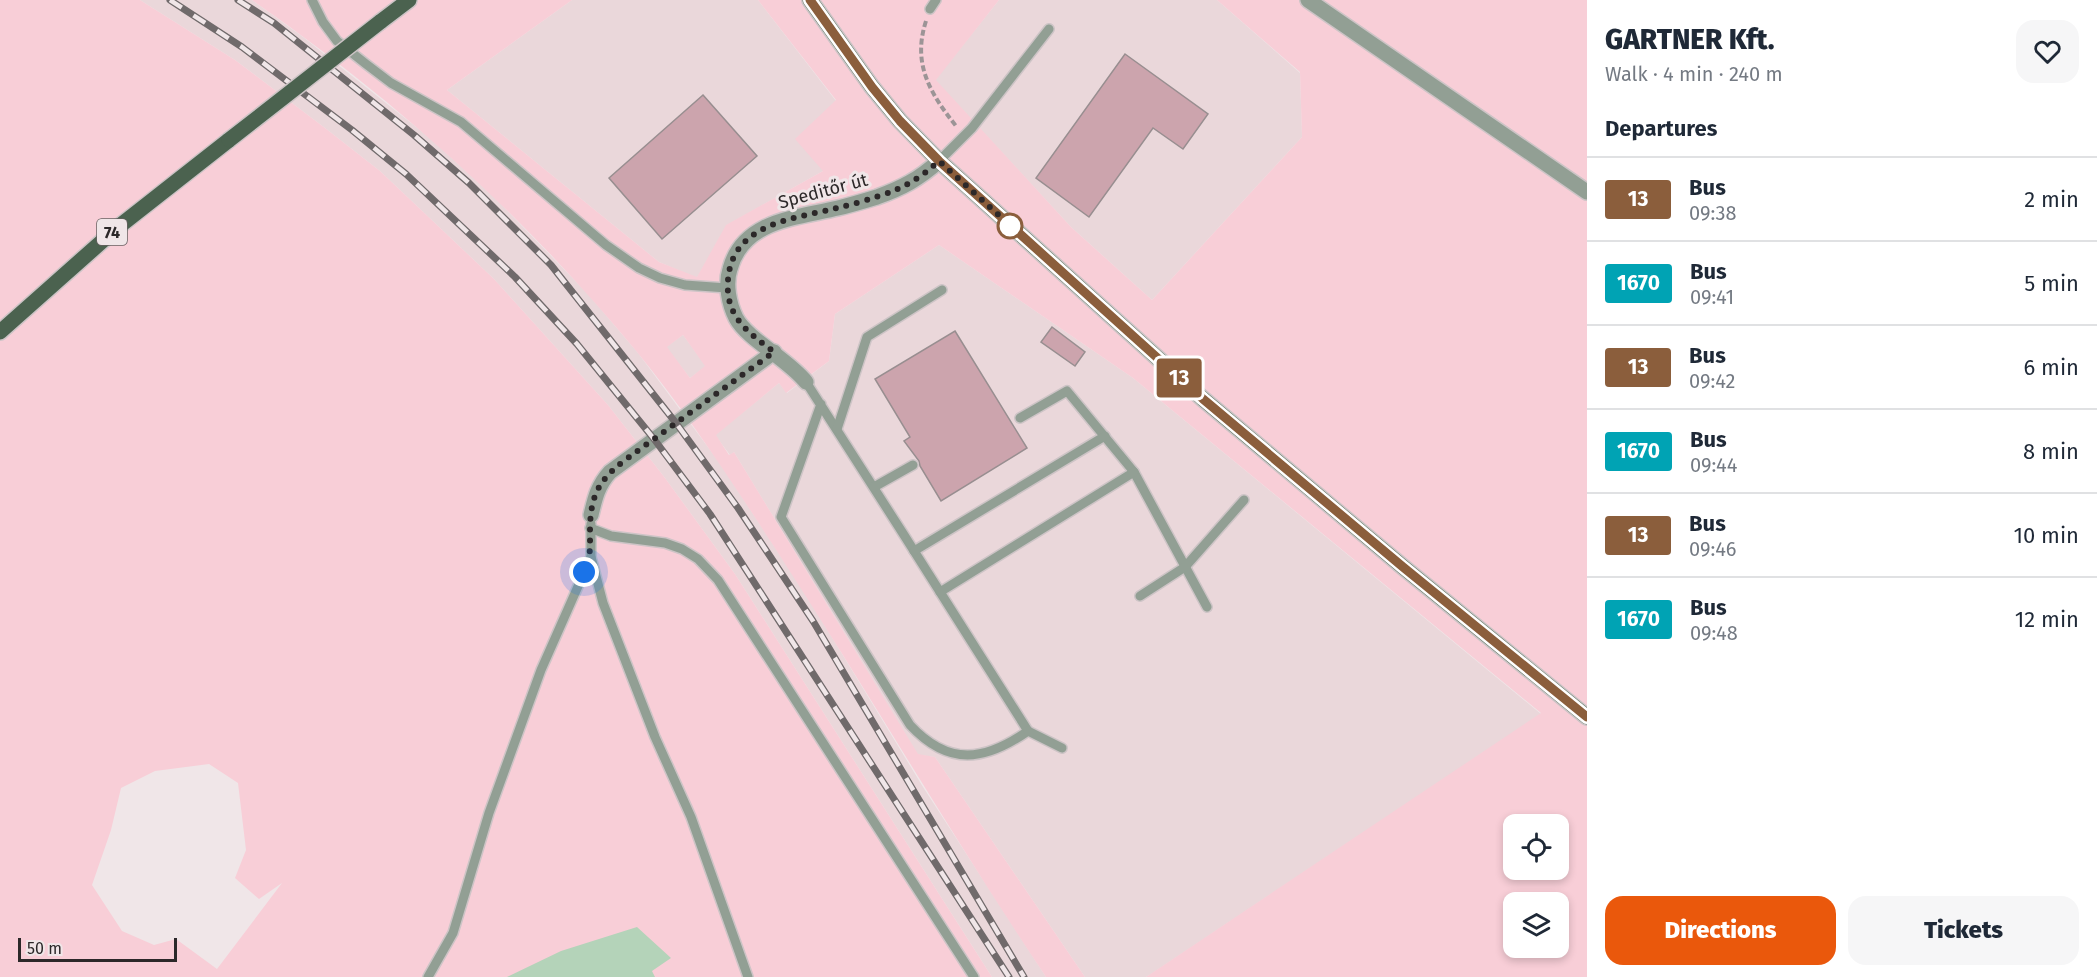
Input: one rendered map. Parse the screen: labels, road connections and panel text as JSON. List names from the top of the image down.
{
  "streets": {
    "main road": ["74"],
    "street": ["Speditőr út"]
  },
  "lines": ["bus line 13"],
  "scale_bar": "50 m",
  "page": {
    "on_map": "13",
    "heading": [
      ["GARTNER Kft.", "Walk · 4 min · 240 m"],
      "Departures"
    ],
    "list": [
      {
        "mark": "13",
        "name": "Bus",
        "note": "09:38",
        "value": "2 min"
      },
      {
        "mark": "1670",
        "name": "Bus",
        "note": "09:41",
        "value": "5 min"
      },
      {
        "mark": "13",
        "name": "Bus",
        "note": "09:42",
        "value": "6 min"
      },
      {
        "mark": "1670",
        "name": "Bus",
        "note": "09:44",
        "value": "8 min"
      },
      {
        "mark": "13",
        "name": "Bus",
        "note": "09:46",
        "value": "10 min"
      },
      {
        "mark": "1670",
        "name": "Bus",
        "note": "09:48",
        "value": "12 min"
      }
    ],
    "buttons": ["Directions", "Tickets"],
    "scale": "50 m"
  }
}
